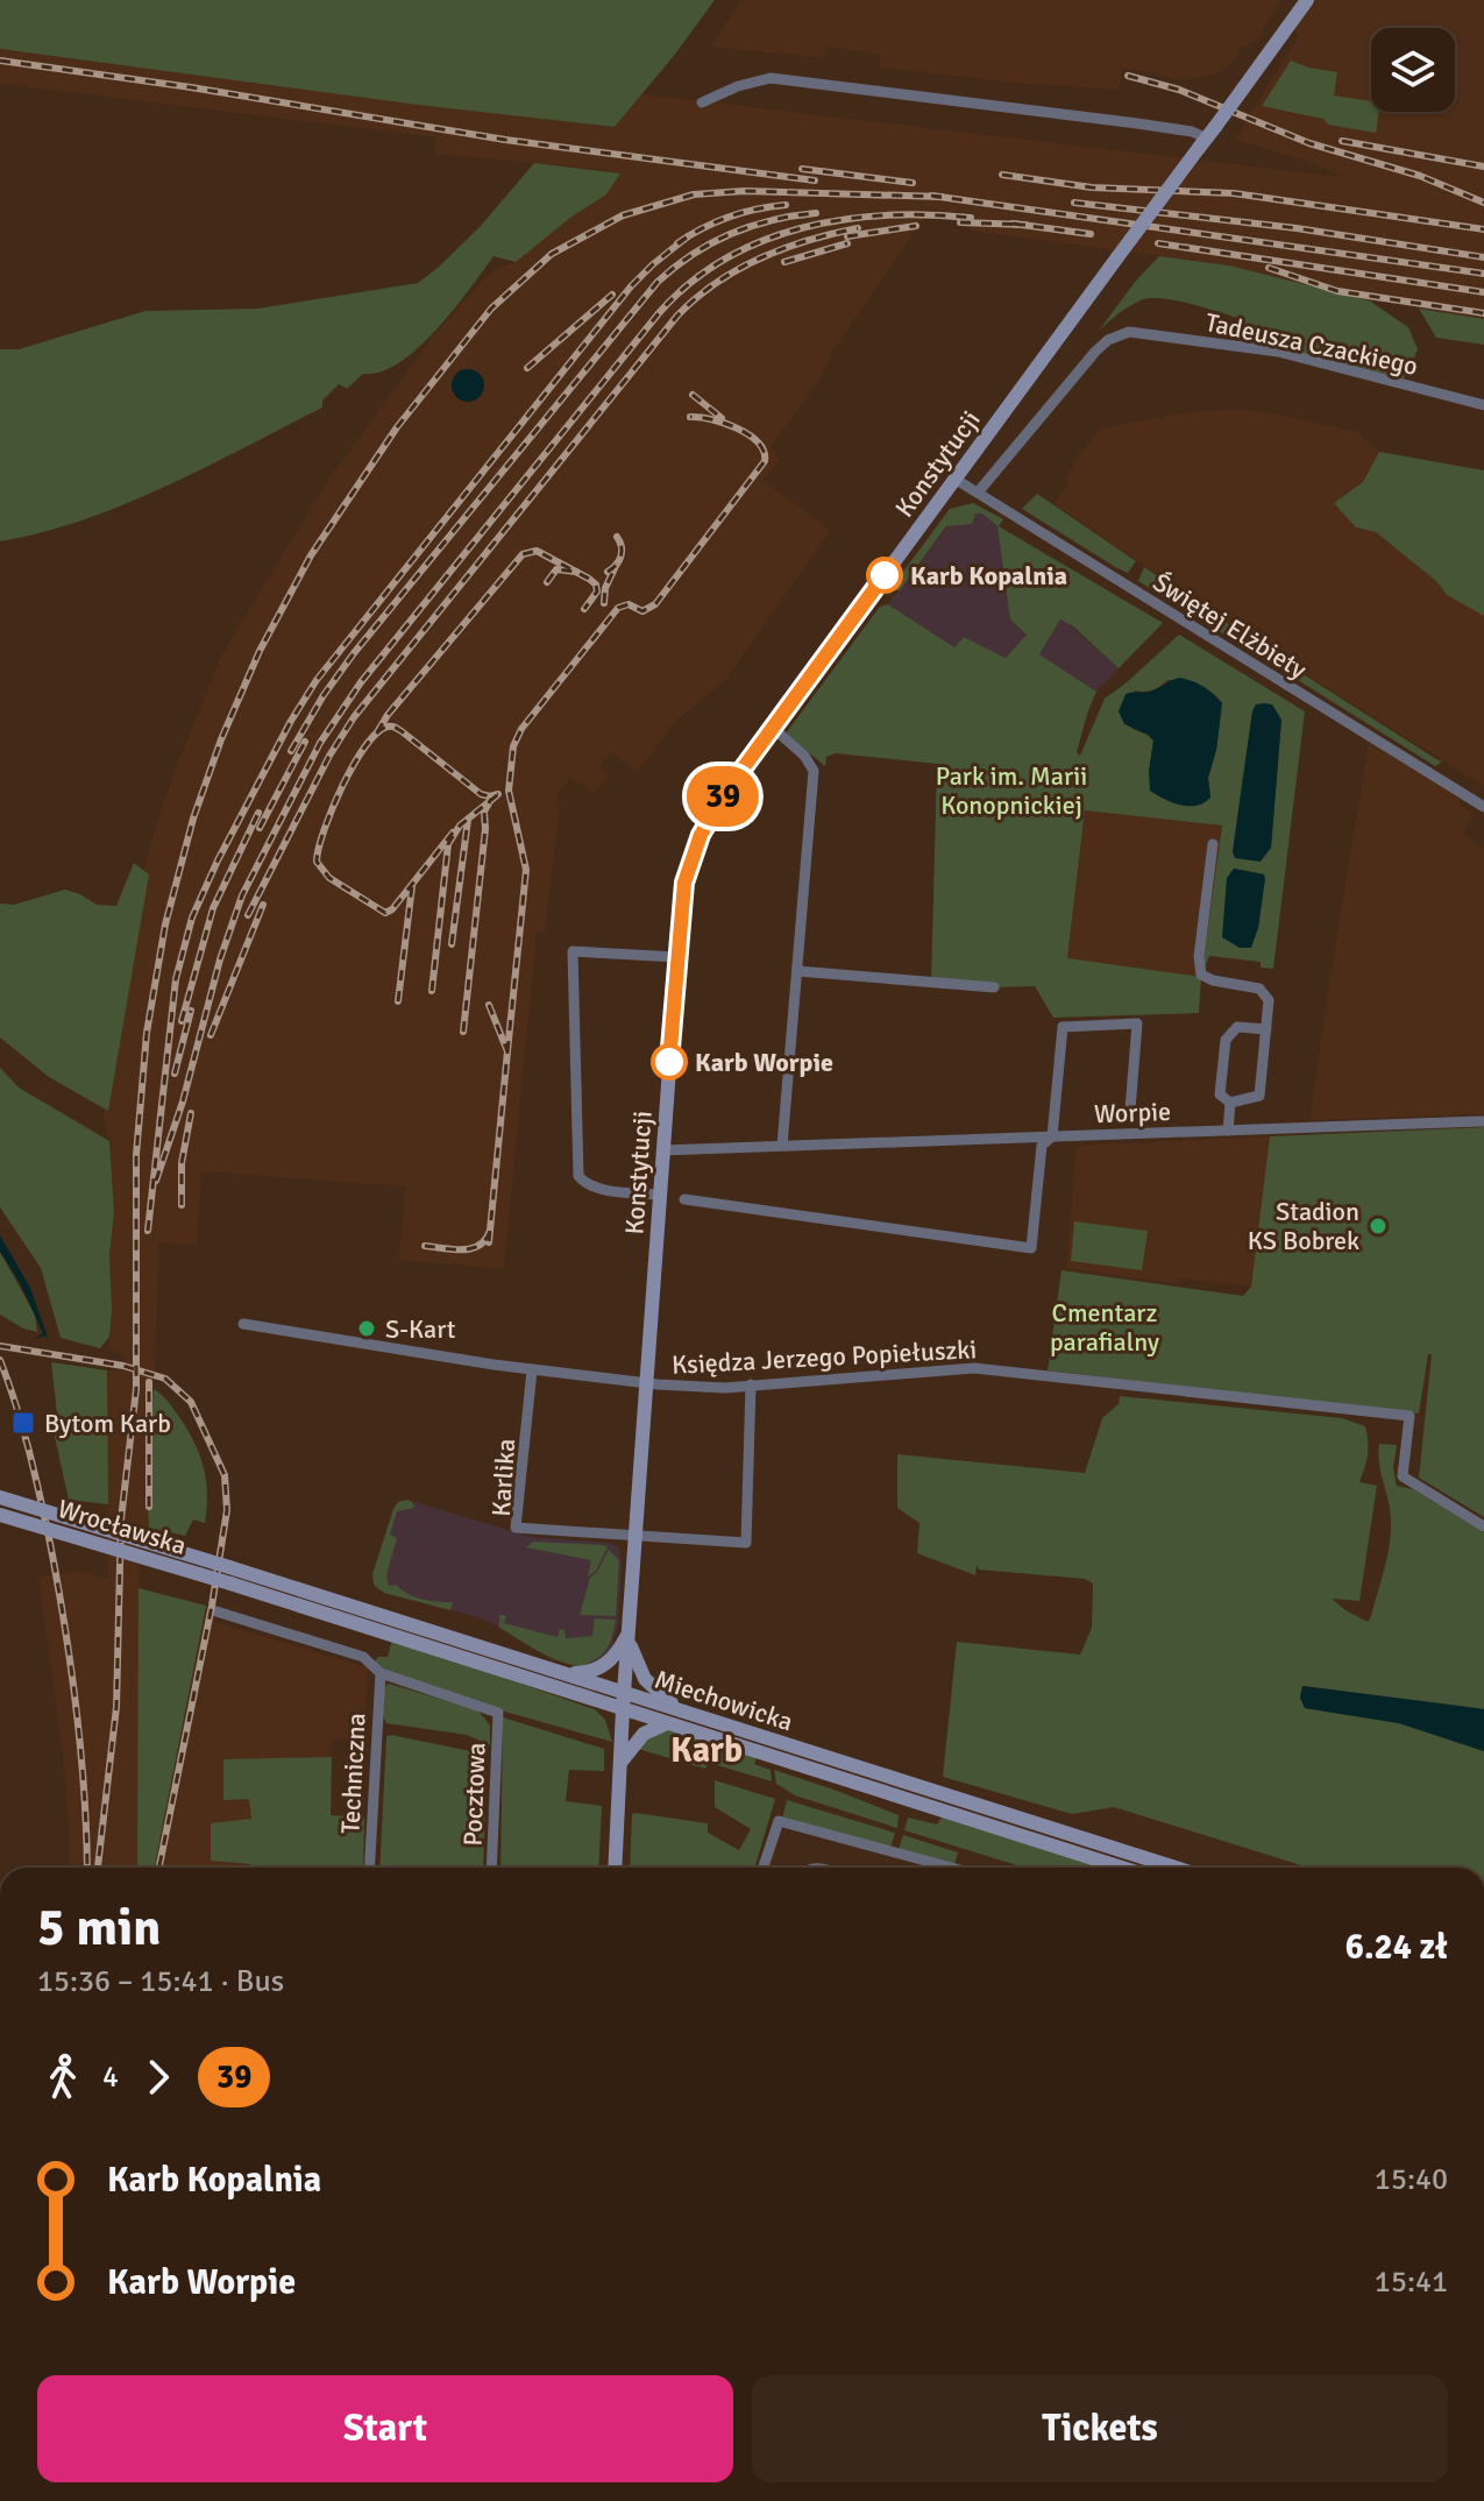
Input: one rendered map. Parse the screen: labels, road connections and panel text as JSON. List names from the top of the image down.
{
  "streets": {
    "main road": ["Konstytucji", "Wrocławska", "Miechowicka"],
    "street": [
      "Tadeusza Czackiego",
      "Świętej Elżbiety",
      "Worpie",
      "Księdza Jerzego Popiełuszki",
      "Karlika",
      "Techniczna",
      "Pocztowa"
    ]
  },
  "crossings": [
    ["Tadeusza Czackiego", "Świętej Elżbiety"],
    ["Konstytucji", "Świętej Elżbiety"],
    ["Konstytucji", "Worpie"],
    ["Konstytucji", "Księdza Jerzego Popiełuszki"],
    ["Konstytucji", "Karlika"],
    ["Konstytucji", "Miechowicka"],
    ["Księdza Jerzego Popiełuszki", "Karlika"],
    ["Wrocławska", "Miechowicka"],
    ["Techniczna", "Pocztowa"]
  ],
  "districts": ["Karb"],
  "parks": ["Park im. Marii Konopnickiej", "Cmentarz parafialny"],
  "places": {
    "other": [
      "Karb Kopalnia",
      "Karb Worpie",
      "Stadion KS Bobrek",
      "S-Kart"
    ],
    "transit": ["Bytom Karb"]
  },
  "lines": ["bus line 39"],
  "page": {
    "on_map": "39",
    "heading": ["5 min", "15:36 – 15:41 · Bus", "6.24 zł"],
    "legs": ["4", "39"],
    "list": [
      {
        "name": "Karb Kopalnia",
        "value": "15:40"
      },
      {
        "name": "Karb Worpie",
        "value": "15:41"
      }
    ],
    "buttons": ["Start", "Tickets"]
  }
}
